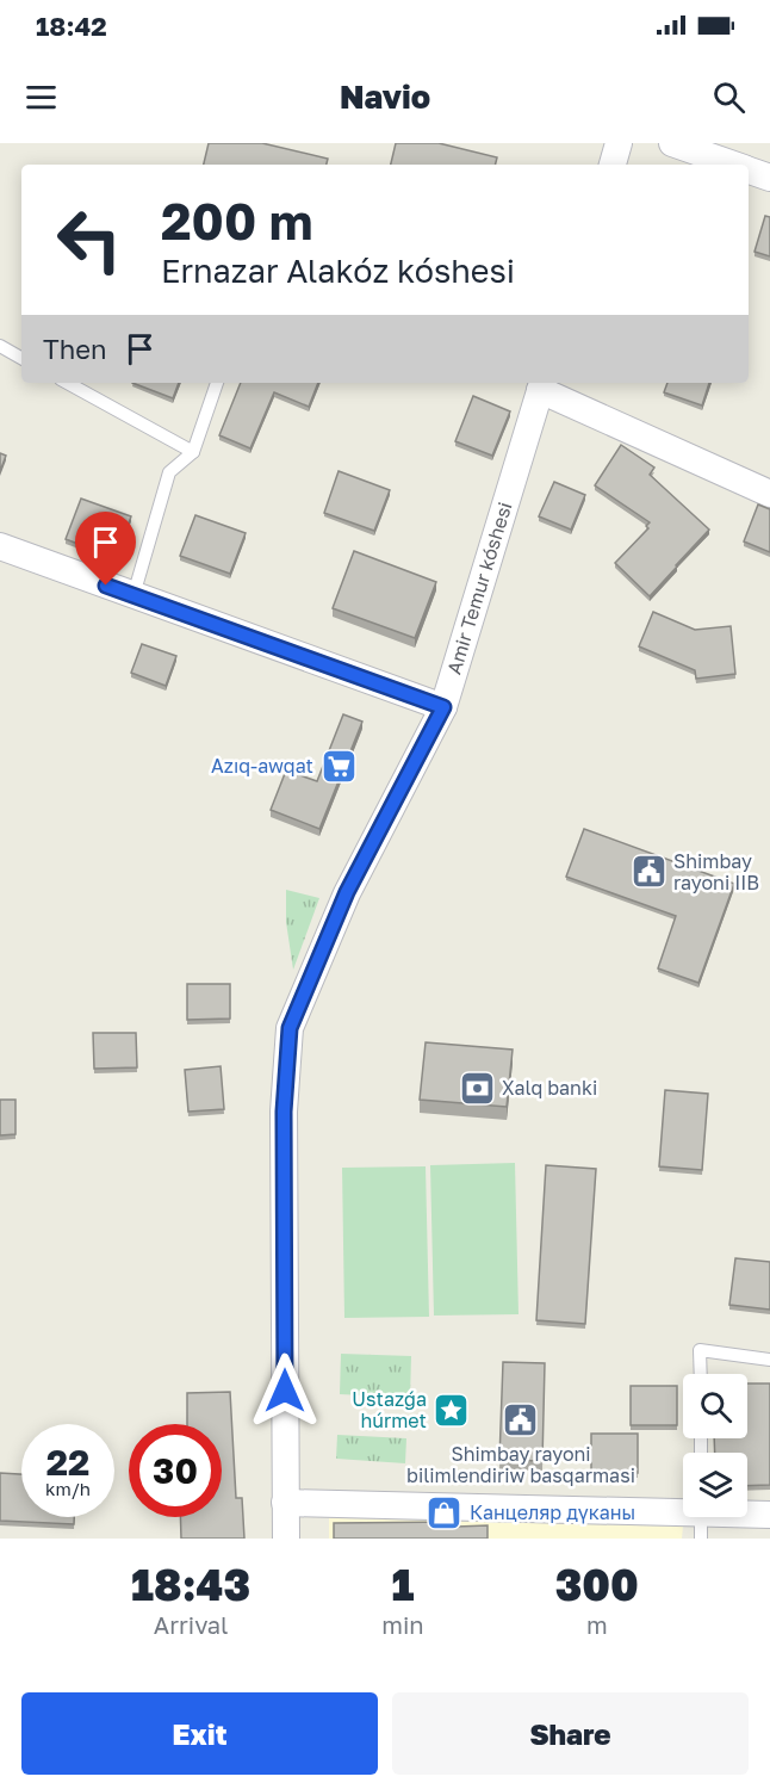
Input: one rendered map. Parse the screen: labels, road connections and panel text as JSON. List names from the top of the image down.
{
  "streets": {
    "street": ["Amir Temur kóshesi"]
  },
  "places": {
    "supermarket": ["Azıq-awqat"],
    "public building": ["Shimbay rayoni IIB", "Shimbay rayoni bilimlendiriw basqarmasi"],
    "bank": ["Xalq banki"],
    "place": ["Ustazǵa húrmet"],
    "shop": ["Канцеляр дүканы"]
  },
  "page": {
    "status": "18:42",
    "header": "Navio",
    "turn": ["200 m", "Ernazar Alakóz kóshesi"],
    "then": "Then",
    "speed": "22 km/h",
    "limit": "30",
    "eta": [
      "18:43",
      "Arrival",
      "1",
      "min",
      "300",
      "m"
    ],
    "buttons": ["Exit", "Share"]
  }
}
